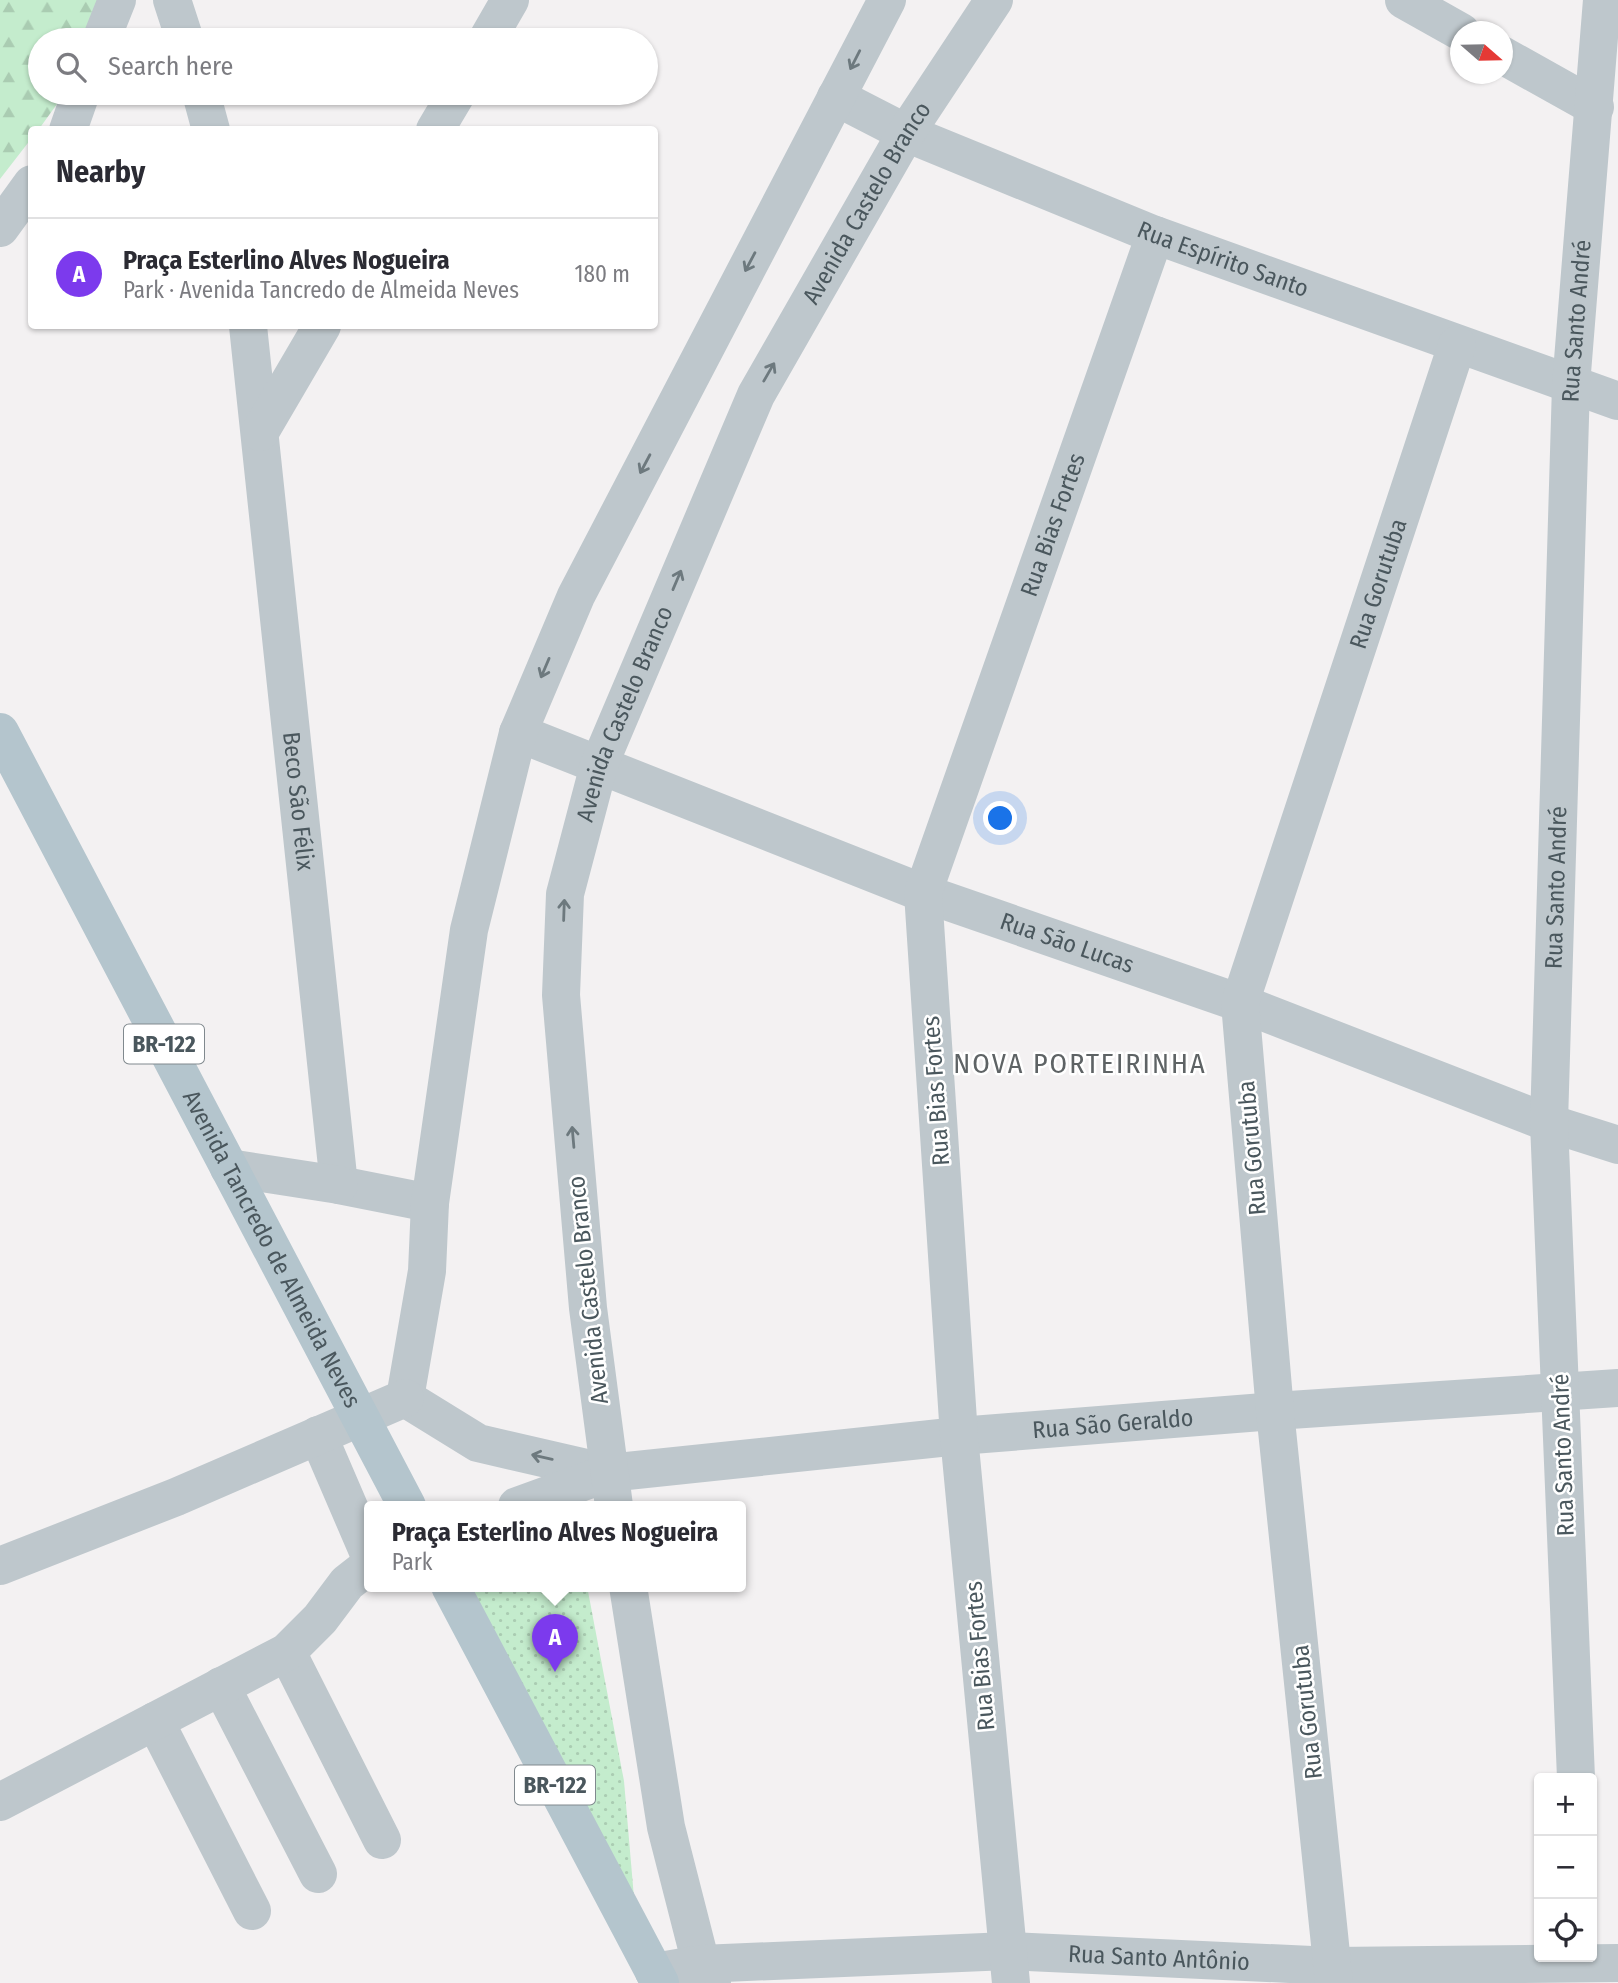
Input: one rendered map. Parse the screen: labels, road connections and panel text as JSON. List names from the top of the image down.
{
  "streets": {
    "main road": ["BR-122", "Avenida Tancredo de Almeida Neves"],
    "street": [
      "Avenida Castelo Branco",
      "Rua Espírito Santo",
      "Rua Santo André",
      "Rua Bias Fortes",
      "Rua Gorutuba",
      "Beco São Félix",
      "Rua São Lucas",
      "Rua São Geraldo",
      "Rua Santo Antônio"
    ]
  },
  "crossings": [
    ["Avenida Castelo Branco", "Rua Espírito Santo"],
    ["Avenida Castelo Branco", "Rua São Lucas"],
    ["Avenida Castelo Branco", "Rua São Geraldo"],
    ["Rua Espírito Santo", "Rua Santo André"],
    ["Rua Espírito Santo", "Rua Bias Fortes"],
    ["Rua Espírito Santo", "Rua Gorutuba"],
    ["Rua Santo André", "Rua São Lucas"],
    ["Rua Santo André", "Rua São Geraldo"],
    ["Rua Bias Fortes", "Rua São Lucas"],
    ["Rua Bias Fortes", "Rua São Geraldo"],
    ["Rua Bias Fortes", "Rua Santo Antônio"],
    ["Rua Gorutuba", "Rua São Lucas"],
    ["Rua Gorutuba", "Rua São Geraldo"],
    ["Rua Gorutuba", "Rua Santo Antônio"],
    ["BR-122", "Rua Santo Antônio"]
  ],
  "districts": ["NOVA PORTEIRINHA"],
  "north": "right",
  "page": {
    "search": "Search here",
    "heading": "Nearby",
    "list": [
      {
        "mark": "A",
        "name": "Praça Esterlino Alves Nogueira",
        "note": "Park · Avenida Tancredo de Almeida Neves",
        "value": "180 m"
      }
    ],
    "popup": ["Praça Esterlino Alves Nogueira", "Park"],
    "pins": "A",
    "map_buttons": ["+", "−"]
  }
}
